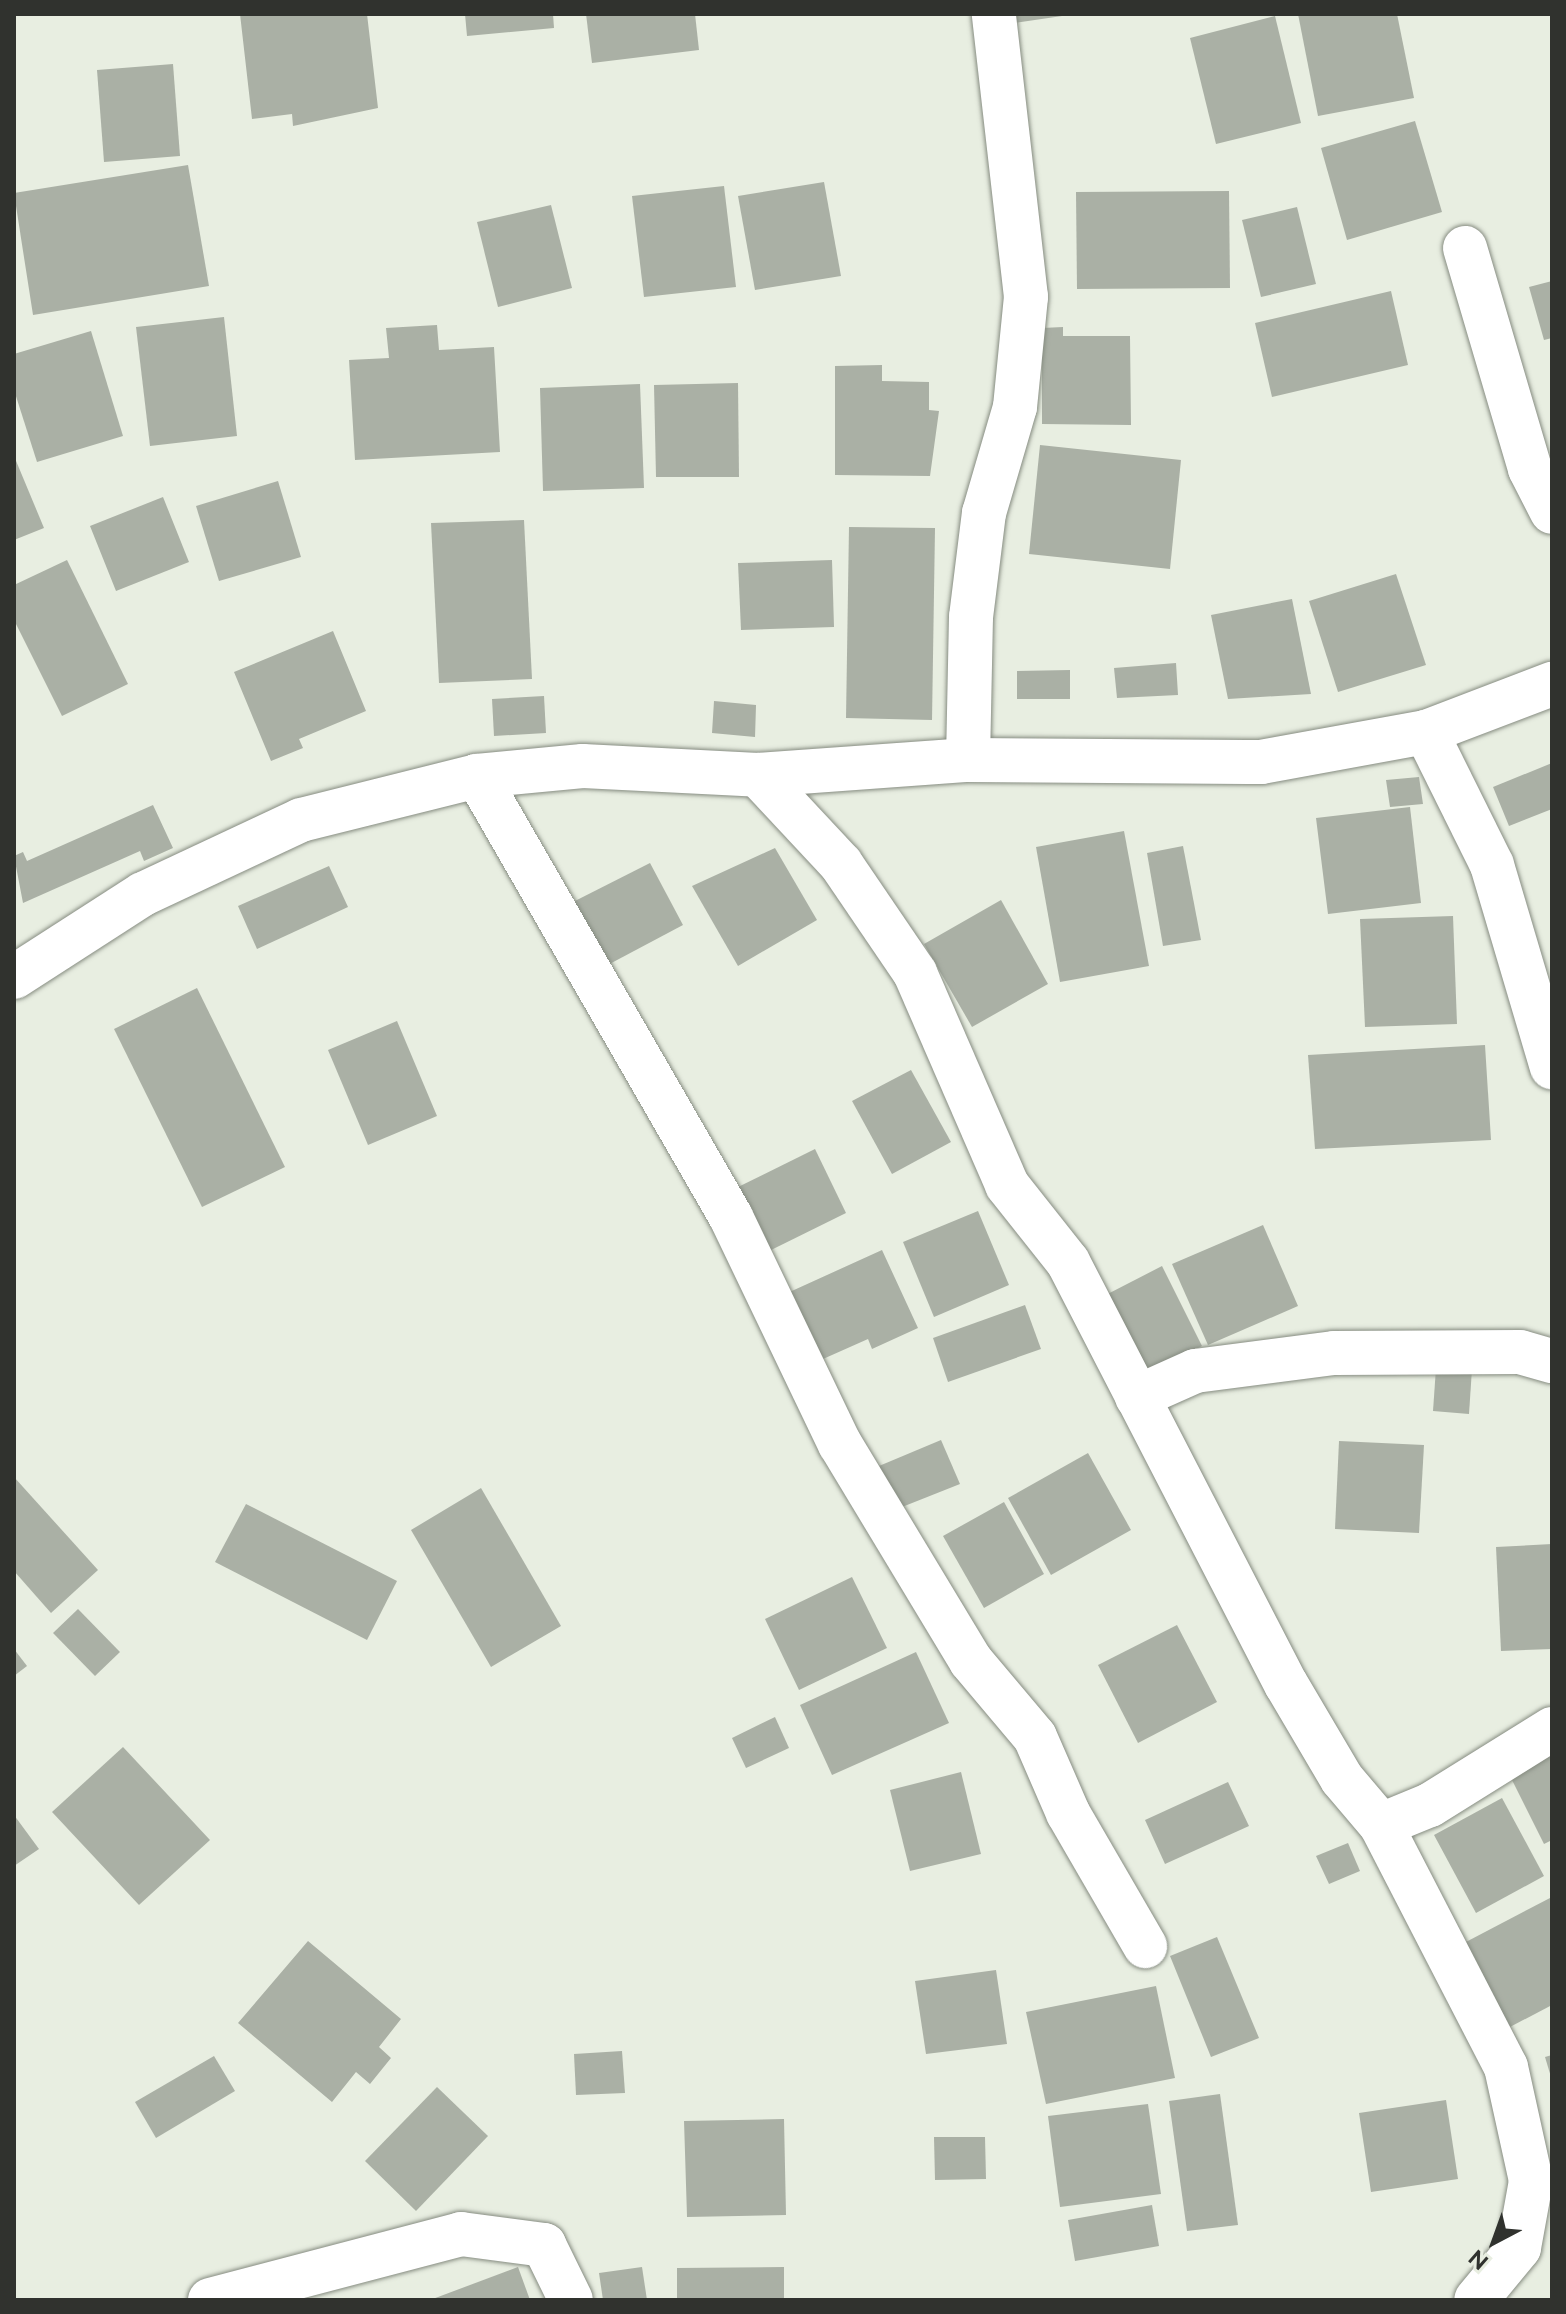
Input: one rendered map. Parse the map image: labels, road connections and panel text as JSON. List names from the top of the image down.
{
  "north": "bottom left"
}
